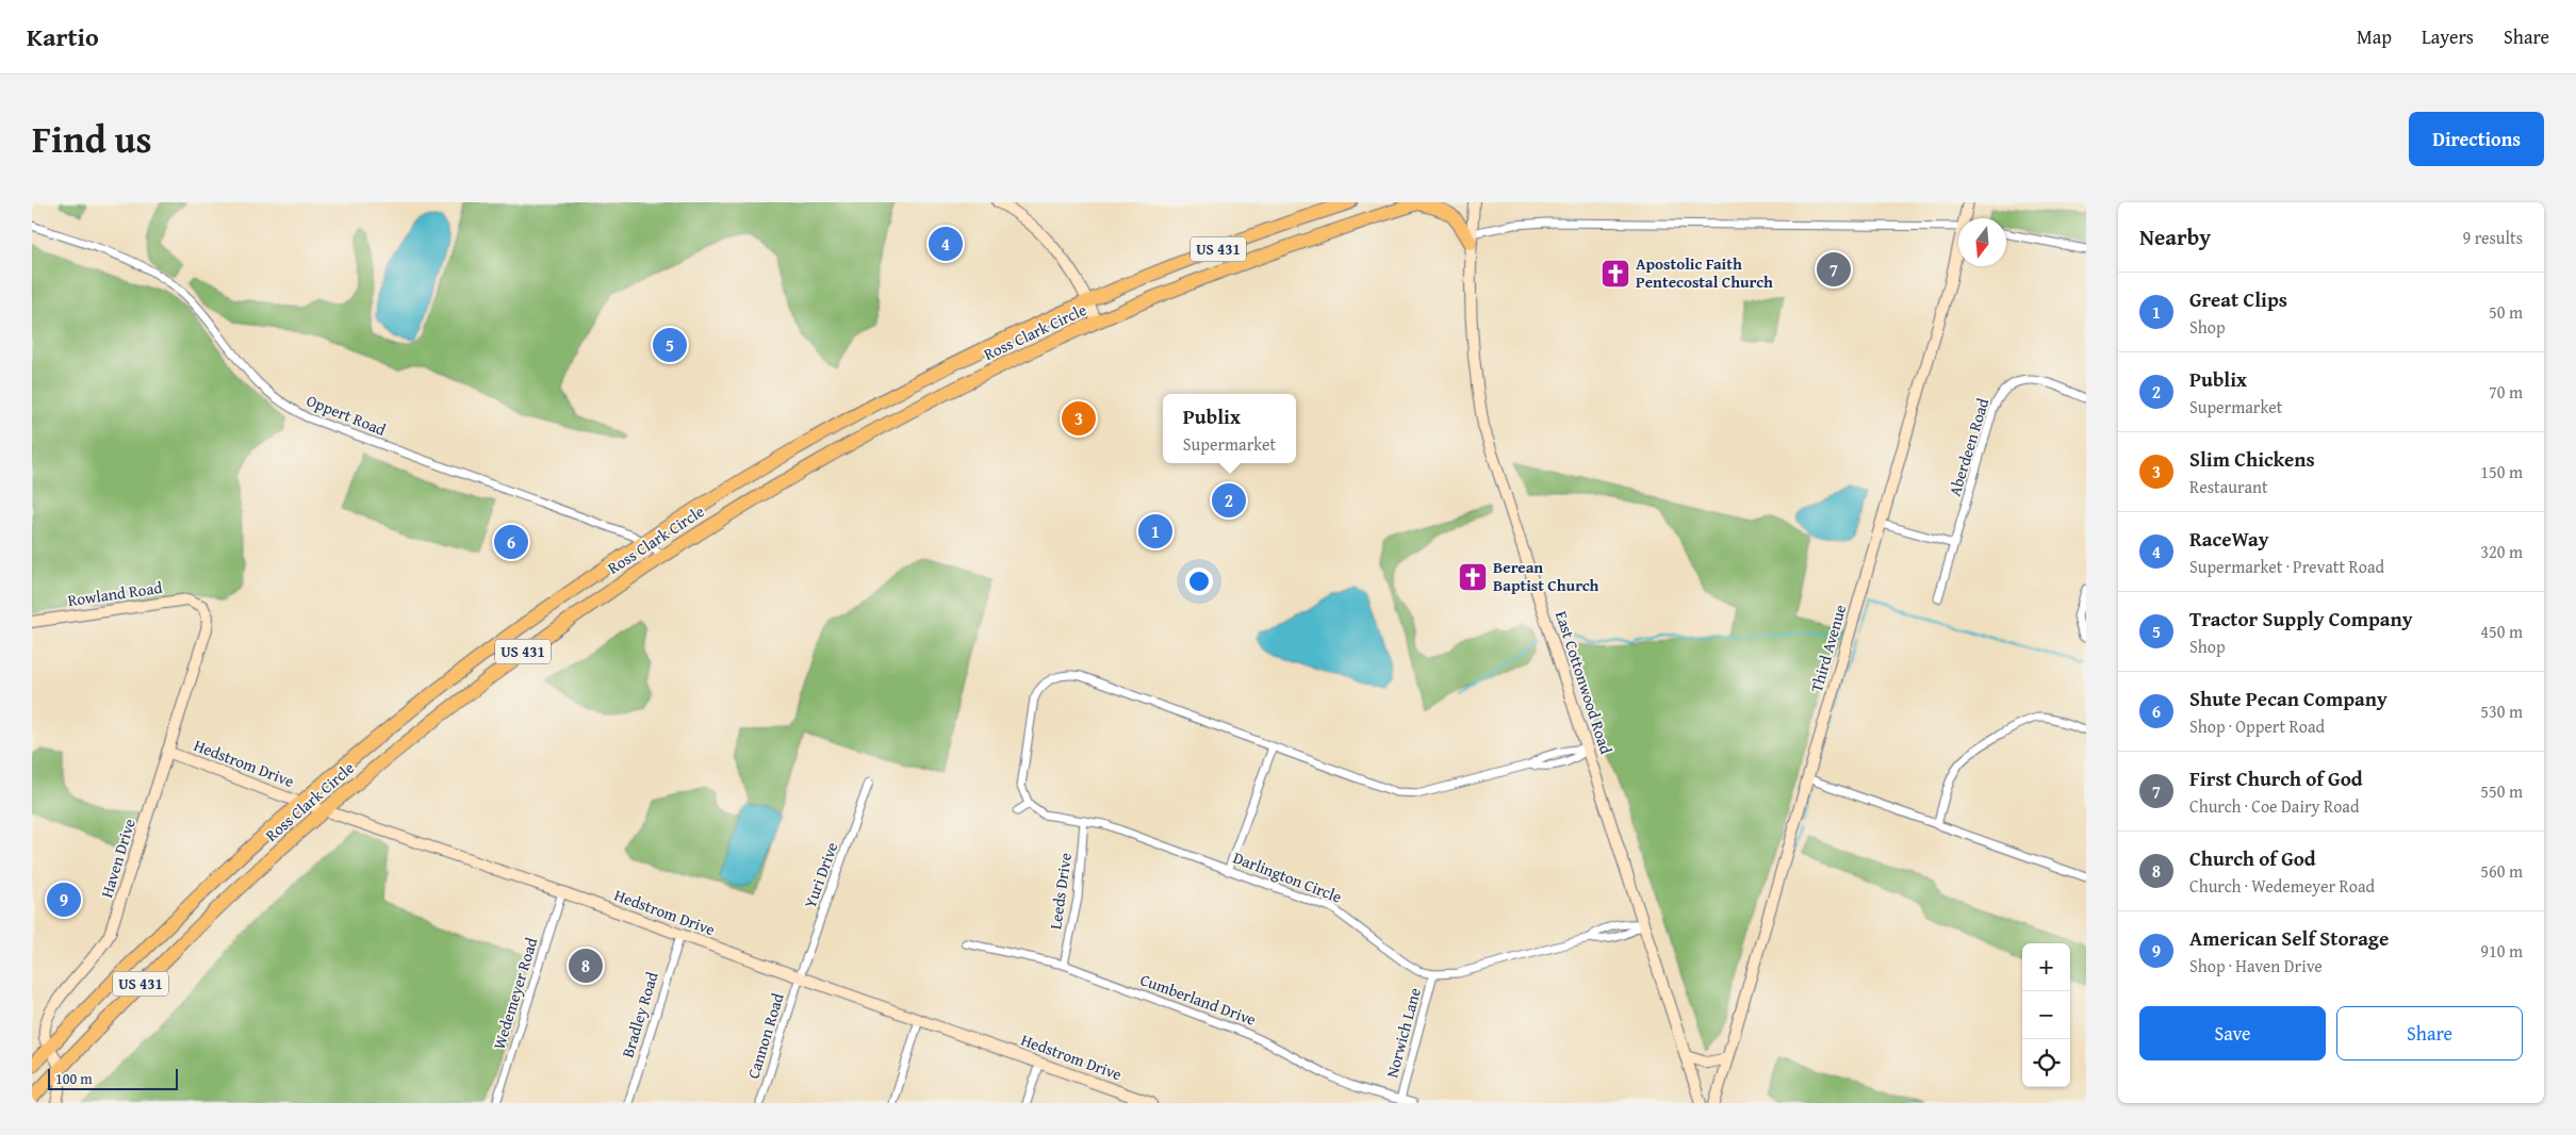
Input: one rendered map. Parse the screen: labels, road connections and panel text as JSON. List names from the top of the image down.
{
  "streets": {
    "highway": ["US 431", "Ross Clark Circle"],
    "street": [
      "Oppert Road",
      "Aberdeen Road",
      "Rowland Road",
      "Third Avenue",
      "East Cottonwood Road",
      "Hedstrom Drive",
      "Haven Drive",
      "Yuri Drive",
      "Darlington Circle",
      "Leeds Drive",
      "Wedemeyer Road",
      "Cumberland Drive",
      "Bradley Road",
      "Norwich Lane",
      "Cannon Road"
    ]
  },
  "crossings": [
    ["Ross Clark Circle", "Oppert Road"],
    ["Ross Clark Circle", "Hedstrom Drive"],
    ["Ross Clark Circle", "Haven Drive"],
    ["Rowland Road", "Haven Drive"],
    ["East Cottonwood Road", "Darlington Circle"],
    ["Hedstrom Drive", "Haven Drive"],
    ["Hedstrom Drive", "Yuri Drive"],
    ["Hedstrom Drive", "Wedemeyer Road"],
    ["Hedstrom Drive", "Bradley Road"],
    ["Hedstrom Drive", "Cannon Road"],
    ["Yuri Drive", "Cannon Road"],
    ["Darlington Circle", "Leeds Drive"],
    ["Darlington Circle", "Norwich Lane"],
    ["Leeds Drive", "Cumberland Drive"],
    ["Cumberland Drive", "Norwich Lane"]
  ],
  "places": {
    "church": ["Apostolic Faith Pentecostal Church", "Berean Baptist Church"]
  },
  "scale_bar": "100 m",
  "north": "bottom",
  "page": {
    "header": "Kartio",
    "nav": ["Map", "Layers", "Share"],
    "title": "Find us",
    "buttons": [
      "Directions",
      ["Save", "Share"]
    ],
    "heading": ["Nearby", "9 results"],
    "pins": [
      "4",
      "7",
      "5",
      "3",
      "2",
      "1",
      "6",
      "9",
      "8"
    ],
    "list": [
      {
        "mark": "1",
        "name": "Great Clips",
        "note": "Shop",
        "value": "50 m"
      },
      {
        "mark": "2",
        "name": "Publix",
        "note": "Supermarket",
        "value": "70 m"
      },
      {
        "mark": "3",
        "name": "Slim Chickens",
        "note": "Restaurant",
        "value": "150 m"
      },
      {
        "mark": "4",
        "name": "RaceWay",
        "note": "Supermarket · Prevatt Road",
        "value": "320 m"
      },
      {
        "mark": "5",
        "name": "Tractor Supply Company",
        "note": "Shop",
        "value": "450 m"
      },
      {
        "mark": "6",
        "name": "Shute Pecan Company",
        "note": "Shop · Oppert Road",
        "value": "530 m"
      },
      {
        "mark": "7",
        "name": "First Church of God",
        "note": "Church · Coe Dairy Road",
        "value": "550 m"
      },
      {
        "mark": "8",
        "name": "Church of God",
        "note": "Church · Wedemeyer Road",
        "value": "560 m"
      },
      {
        "mark": "9",
        "name": "American Self Storage",
        "note": "Shop · Haven Drive",
        "value": "910 m"
      }
    ],
    "popup": ["Publix", "Supermarket"],
    "map_buttons": ["+", "−"],
    "scale": "100 m"
  }
}
